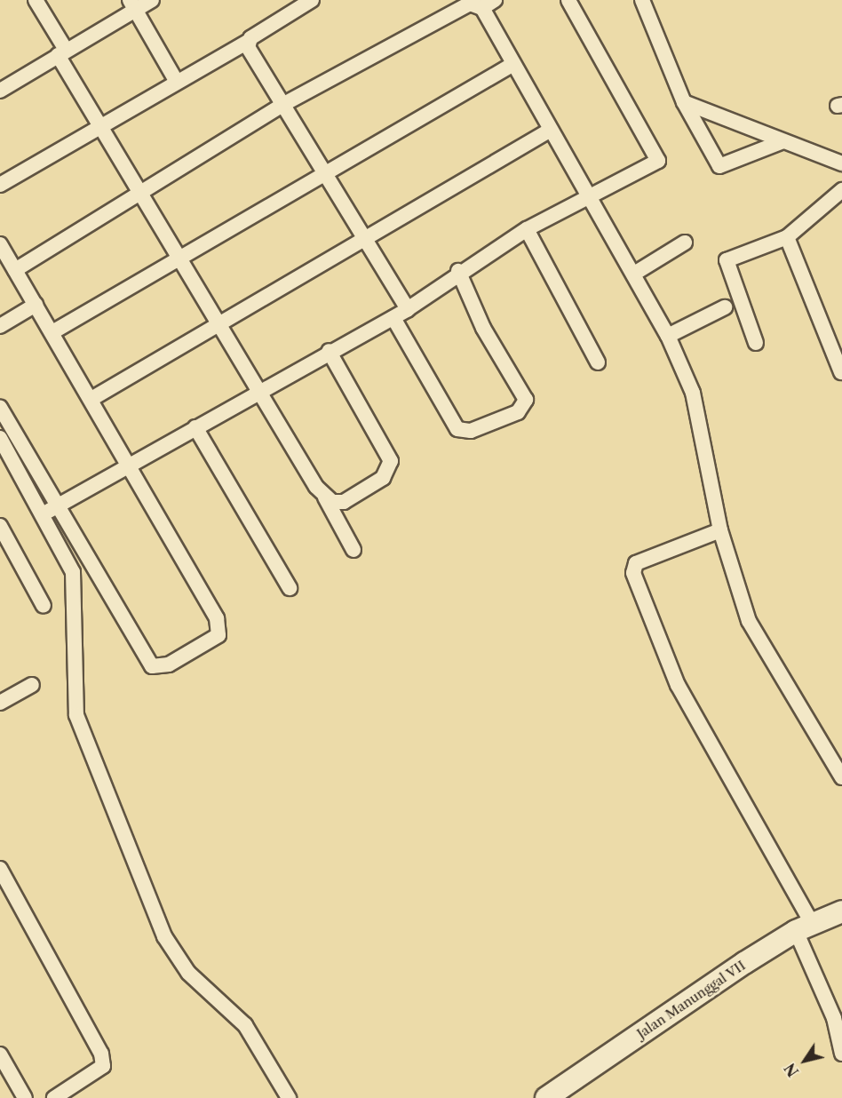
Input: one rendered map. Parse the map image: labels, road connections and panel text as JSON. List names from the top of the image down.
{
  "streets": {
    "street": ["Jalan Manunggal VII"]
  },
  "north": "bottom left"
}
